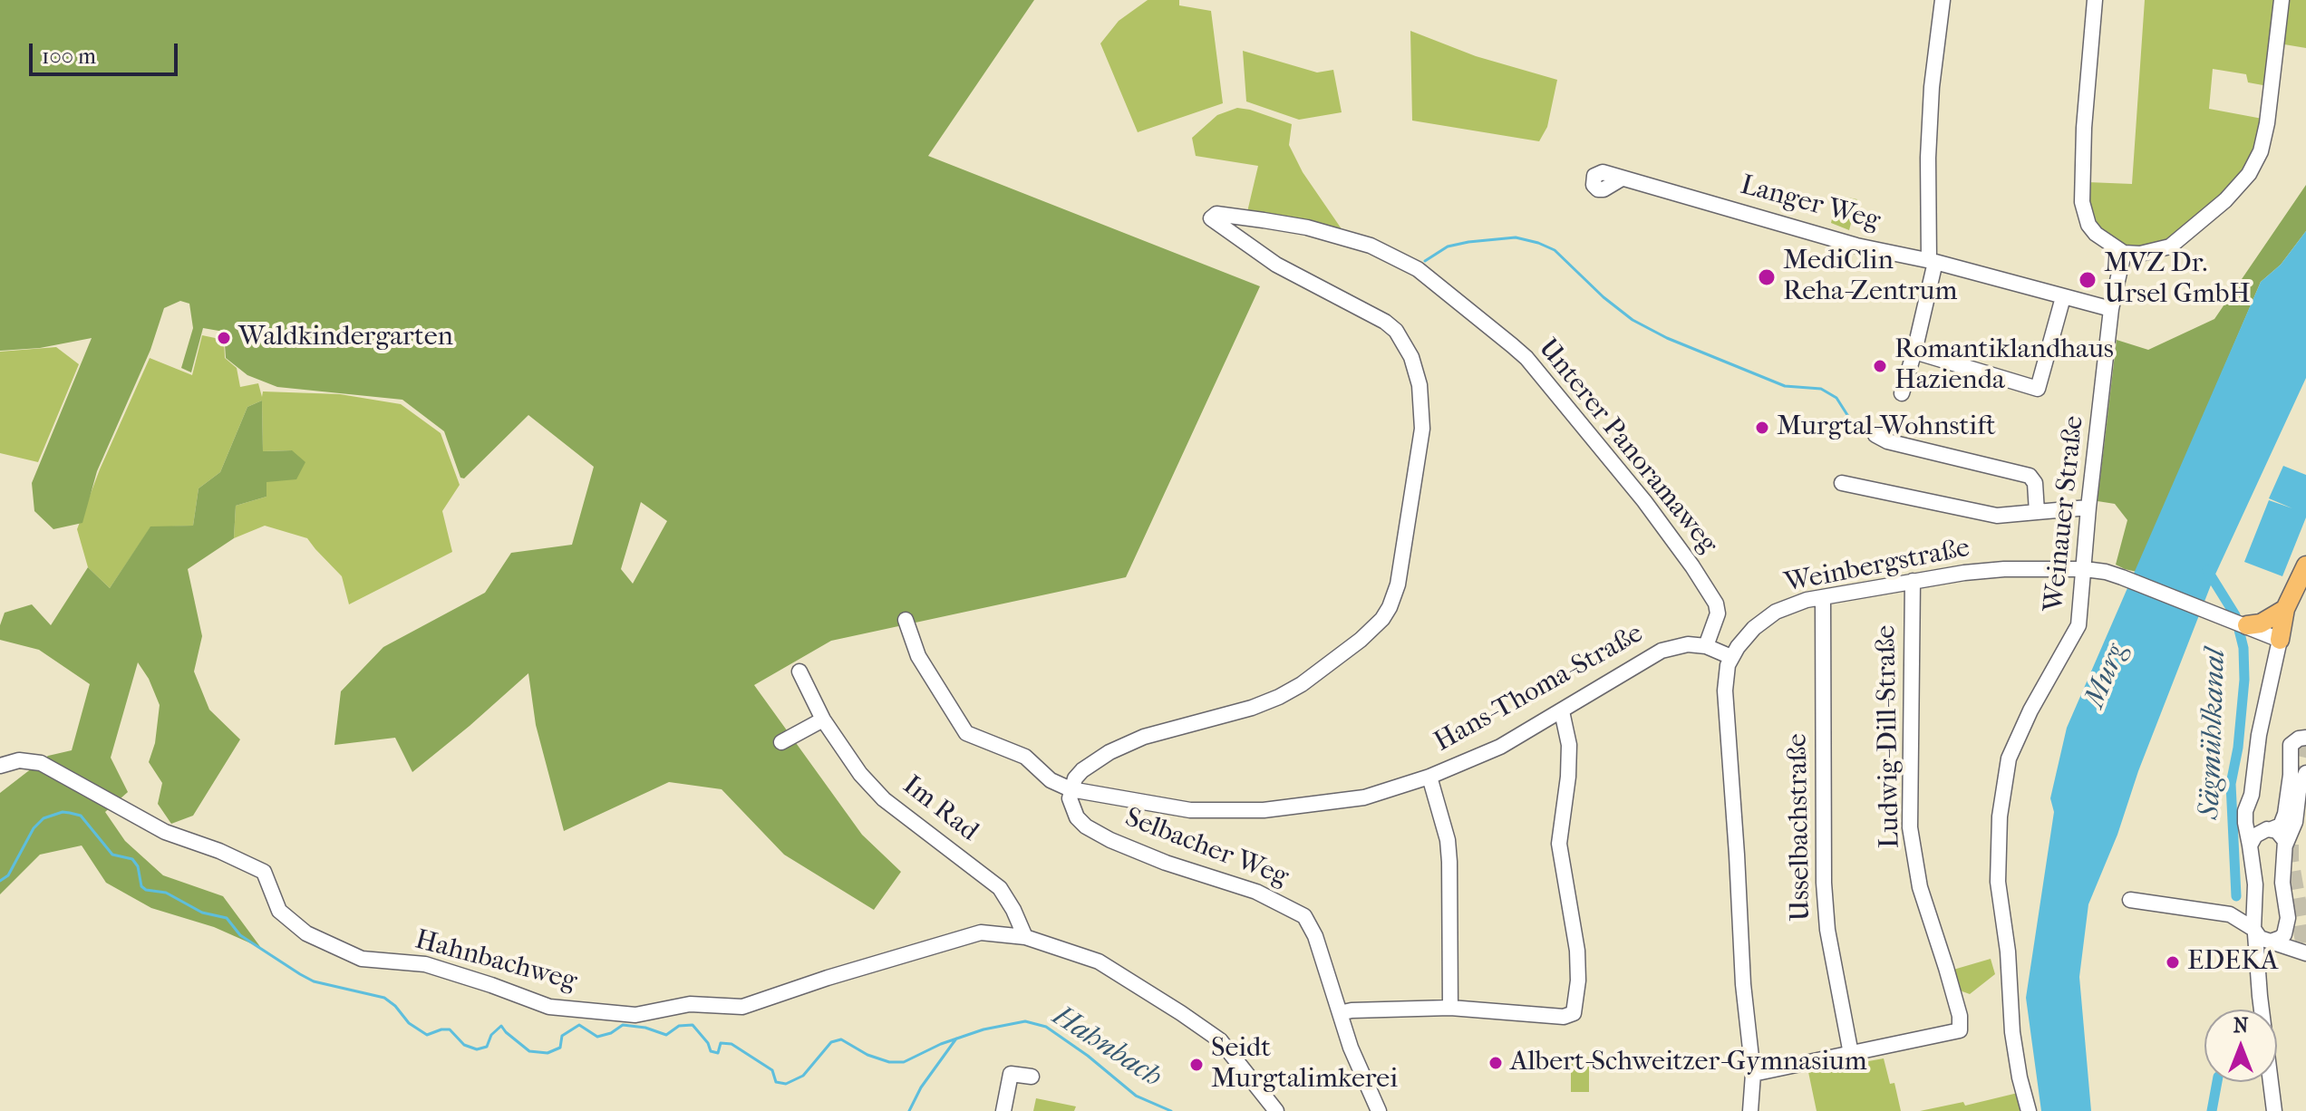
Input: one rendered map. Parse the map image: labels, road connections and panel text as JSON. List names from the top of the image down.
{
  "streets": {
    "street": [
      "Langer Weg",
      "Unterer Panoramaweg",
      "Weinauer Straße",
      "Weinbergstraße",
      "Hans-Thoma-Straße",
      "Ludwig-Dill-Straße",
      "Im Rad",
      "Usselbachstraße",
      "Selbacher Weg",
      "Hahnbachweg"
    ]
  },
  "crossings": [
    ["Langer Weg", "Weinauer Straße"],
    ["Unterer Panoramaweg", "Hans-Thoma-Straße"],
    ["Unterer Panoramaweg", "Selbacher Weg"],
    ["Weinauer Straße", "Weinbergstraße"],
    ["Weinbergstraße", "Hans-Thoma-Straße"],
    ["Weinbergstraße", "Ludwig-Dill-Straße"],
    ["Weinbergstraße", "Usselbachstraße"],
    ["Hans-Thoma-Straße", "Selbacher Weg"],
    ["Ludwig-Dill-Straße", "Usselbachstraße"],
    ["Im Rad", "Hahnbachweg"]
  ],
  "water": ["Murg", "Sägmühlkanal", "Hahnbach"],
  "places": [
    "MediClin Reha-Zentrum",
    "MVZ Dr. Ursel GmbH",
    "Waldkindergarten",
    "Romantiklandhaus Hazienda",
    "Murgtal-Wohnstift",
    "EDEKA",
    "Albert-Schweitzer-Gymnasium",
    "Seidt Murgtalimkerei"
  ],
  "scale_bar": "100 m",
  "north": "top"
}
